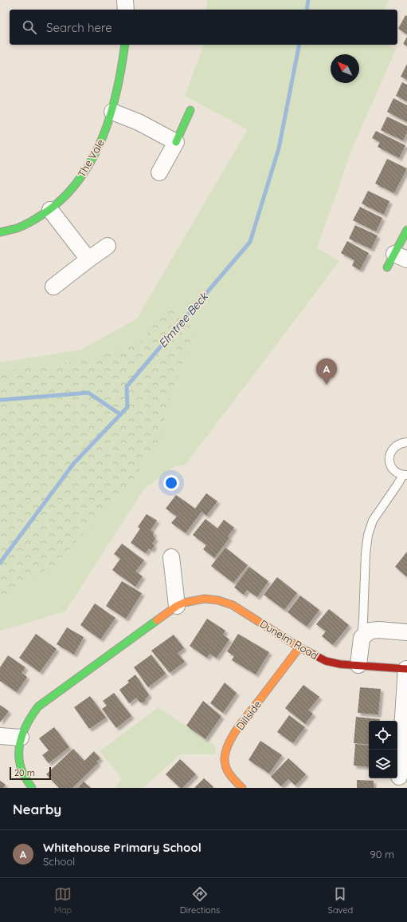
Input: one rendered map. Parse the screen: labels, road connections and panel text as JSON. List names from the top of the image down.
{
  "streets": {
    "street": ["The Vale", "Dunelm Road", "Dillside"]
  },
  "crossings": [
    ["Dunelm Road", "Dillside"]
  ],
  "water": ["Elmtree Beck"],
  "scale_bar": "20 m",
  "north": "top left",
  "page": {
    "search": "Search here",
    "pins": "A",
    "scale": "20 m",
    "heading": "Nearby",
    "list": [
      {
        "mark": "A",
        "name": "Whitehouse Primary School",
        "note": "School",
        "value": "90 m"
      }
    ],
    "nav": ["Map", "Directions", "Saved"]
  }
}
